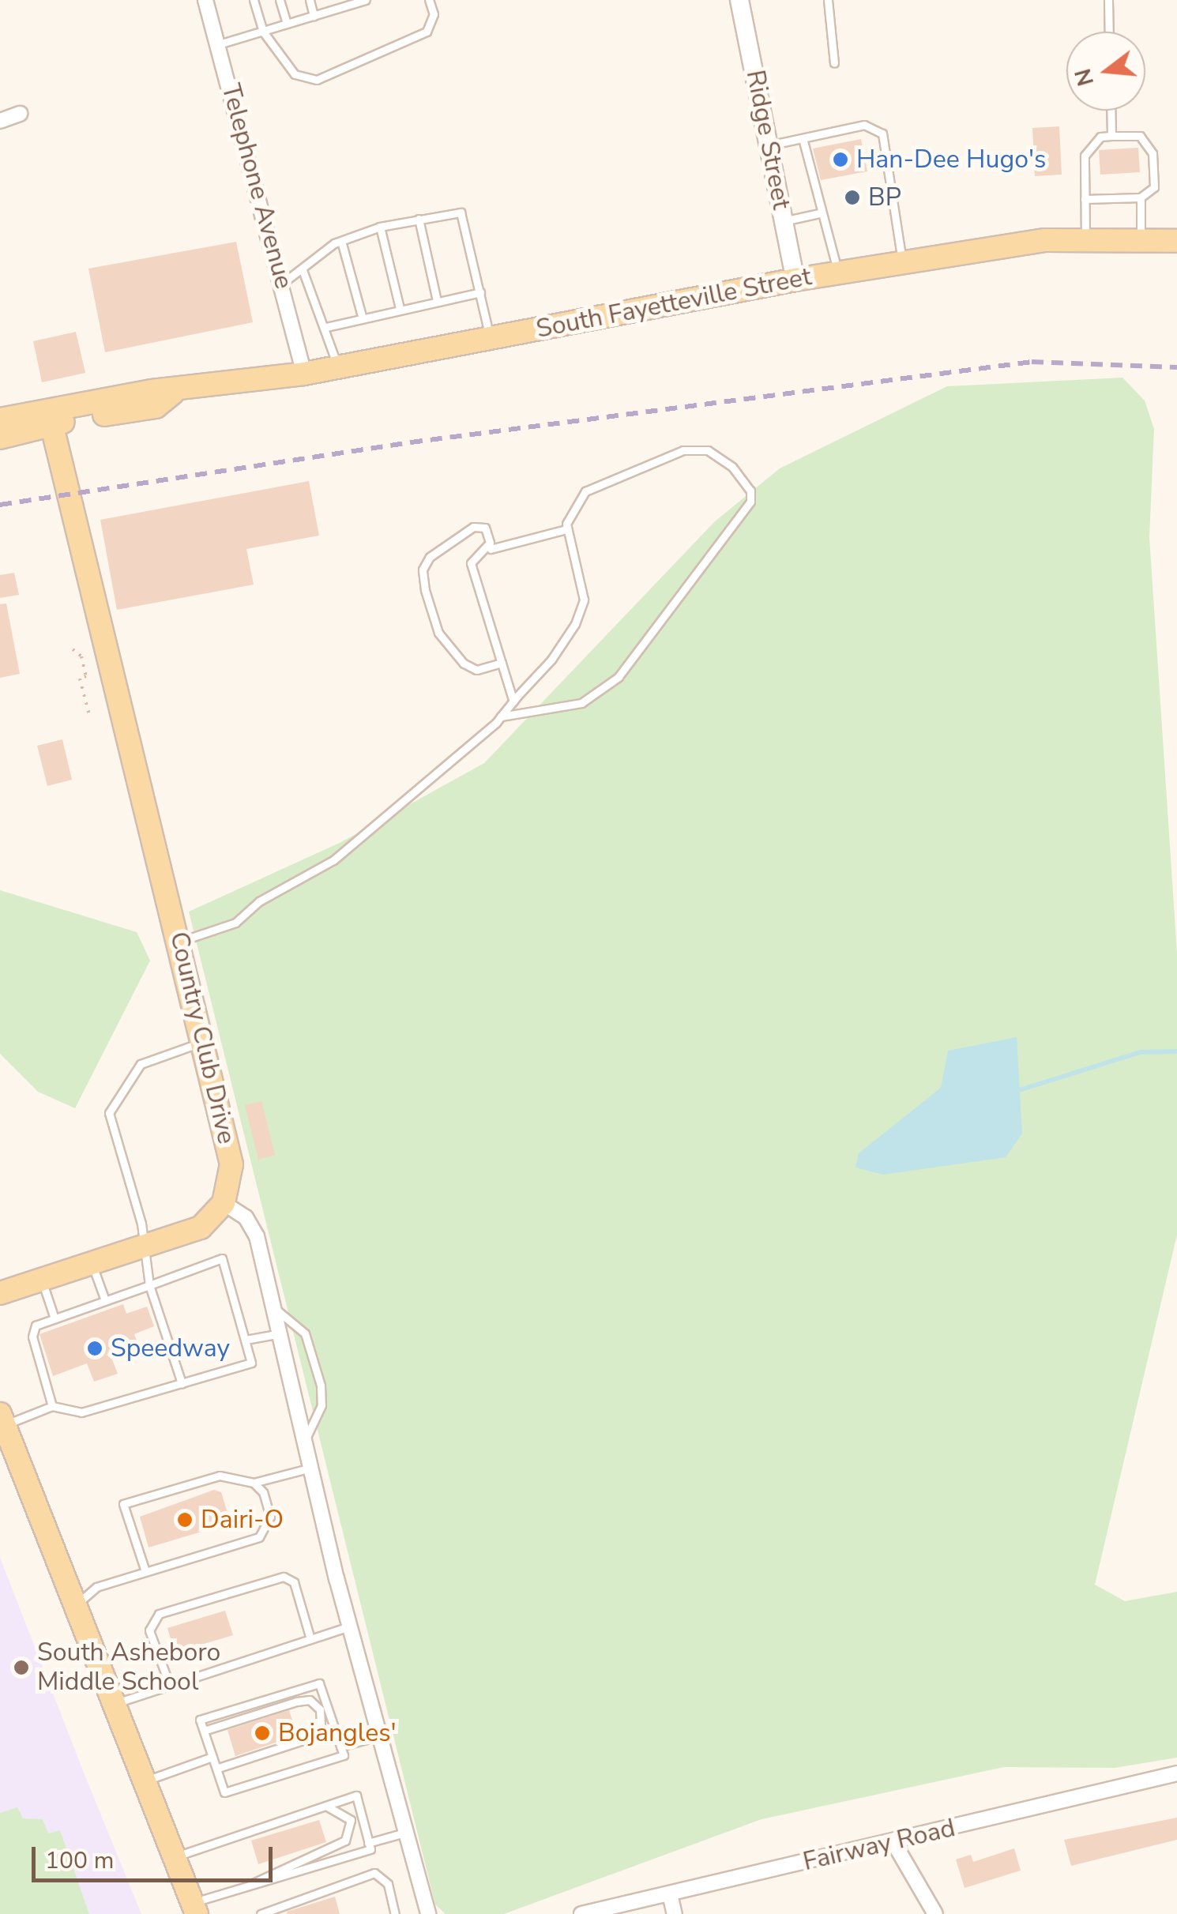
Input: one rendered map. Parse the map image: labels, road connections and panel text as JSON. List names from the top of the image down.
{
  "streets": {
    "main road": ["South Fayetteville Street", "Country Club Drive"],
    "street": ["Ridge Street", "Telephone Avenue", "Fairway Road"]
  },
  "crossings": [
    ["Ridge Street", "South Fayetteville Street"],
    ["Telephone Avenue", "South Fayetteville Street"],
    ["South Fayetteville Street", "Country Club Drive"]
  ],
  "places": [
    "Han-Dee Hugo's",
    "BP",
    "Speedway",
    "Dairi-O",
    "South Asheboro Middle School",
    "Bojangles'"
  ],
  "scale_bar": "100 m",
  "north": "left"
}
